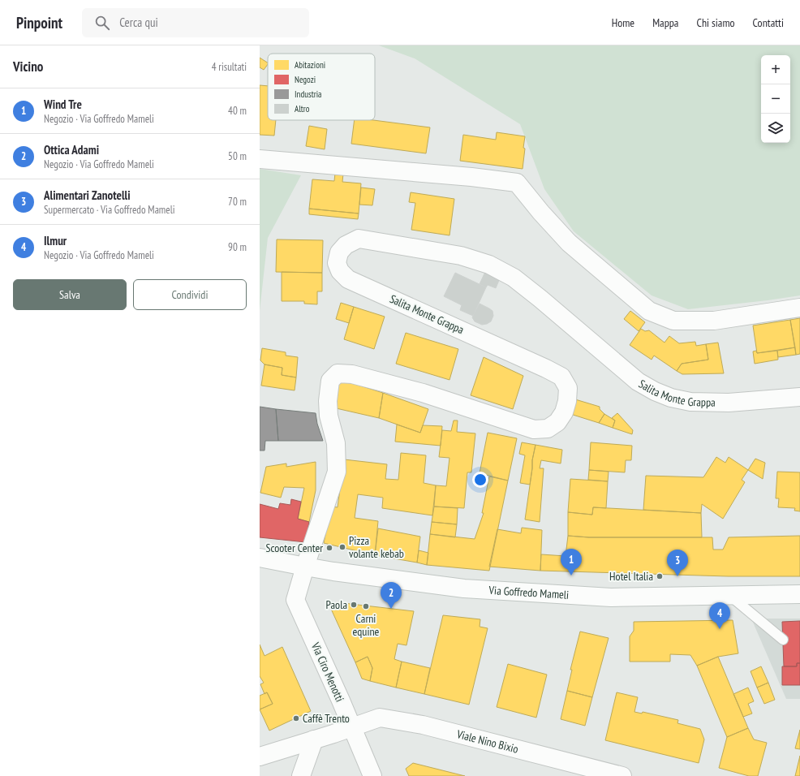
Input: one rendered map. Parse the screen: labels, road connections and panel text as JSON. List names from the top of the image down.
{
  "streets": {
    "street": [
      "Salita Monte Grappa",
      "Via Goffredo Mameli",
      "Via Ciro Menotti",
      "Viale Nino Bixio"
    ]
  },
  "crossings": [
    ["Salita Monte Grappa", "Via Goffredo Mameli"],
    ["Salita Monte Grappa", "Via Ciro Menotti"],
    ["Via Goffredo Mameli", "Via Ciro Menotti"],
    ["Via Ciro Menotti", "Viale Nino Bixio"]
  ],
  "places": [
    "Pizza volante kebab",
    "Scooter Center",
    "Hotel Italia",
    "Paola",
    "Carni equine",
    "Caffè Trento"
  ],
  "legend": [
    "Abitazioni",
    "Negozi",
    "Industria",
    "Altro"
  ],
  "page": {
    "header": "Pinpoint",
    "search": "Cerca qui",
    "nav": [
      "Home",
      "Mappa",
      "Chi siamo",
      "Contatti"
    ],
    "heading": ["Vicino", "4 risultati"],
    "map_buttons": ["+", "−"],
    "list": [
      {
        "mark": "1",
        "name": "Wind Tre",
        "note": "Negozio · Via Goffredo Mameli",
        "value": "40 m"
      },
      {
        "mark": "2",
        "name": "Ottica Adami",
        "note": "Negozio · Via Goffredo Mameli",
        "value": "50 m"
      },
      {
        "mark": "3",
        "name": "Alimentari Zanotelli",
        "note": "Supermercato · Via Goffredo Mameli",
        "value": "70 m"
      },
      {
        "mark": "4",
        "name": "Ilmur",
        "note": "Negozio · Via Goffredo Mameli",
        "value": "90 m"
      }
    ],
    "buttons": ["Salva", "Condividi"],
    "pins": [
      "1",
      "3",
      "2",
      "4"
    ]
  }
}
